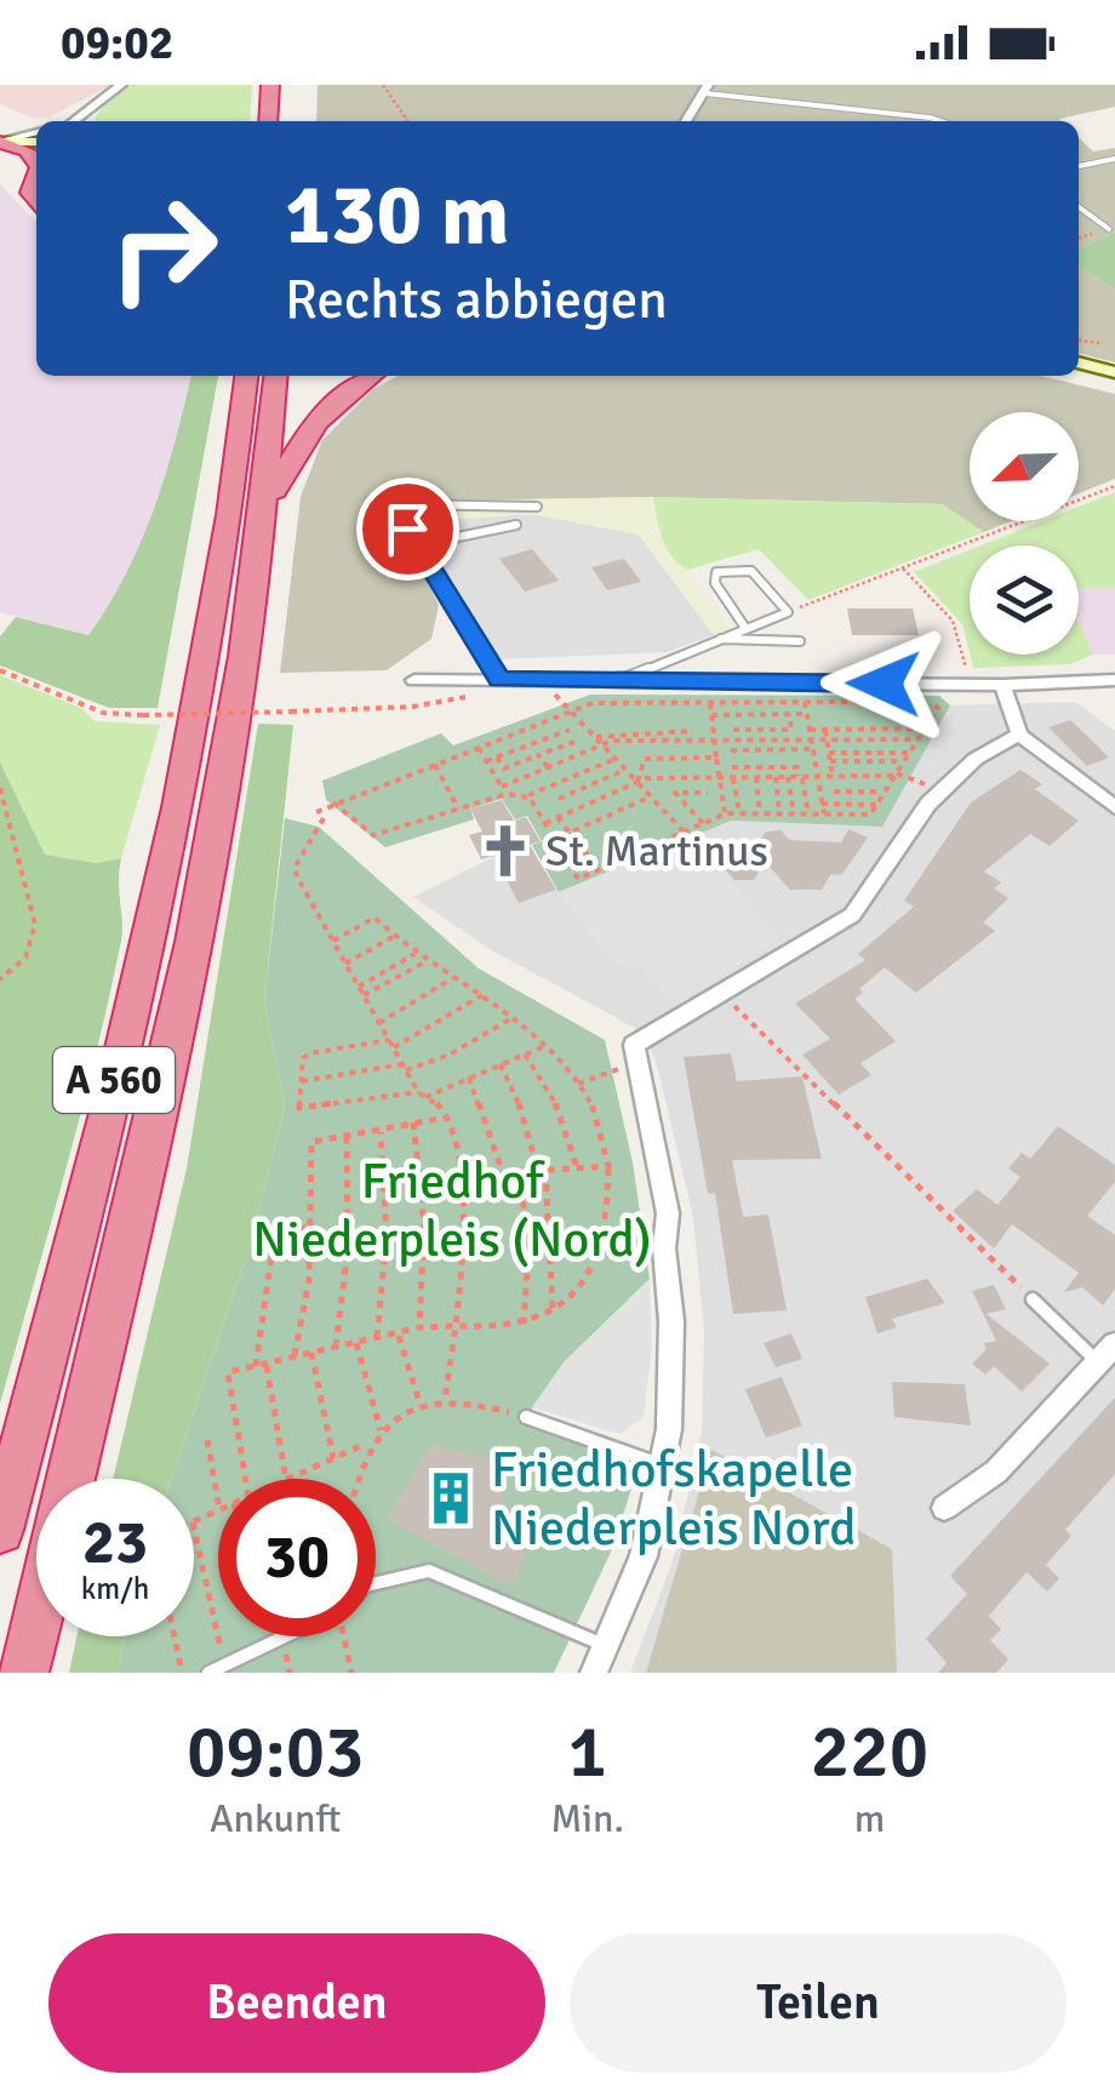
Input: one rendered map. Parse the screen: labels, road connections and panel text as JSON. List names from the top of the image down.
{
  "streets": {
    "highway": ["A 560"]
  },
  "parks": ["Friedhof Niederpleis (Nord)"],
  "places": {
    "church": ["St. Martinus"],
    "building": ["Friedhofskapelle Niederpleis Nord"]
  },
  "north": "bottom left",
  "page": {
    "status": "09:02",
    "turn": ["130 m", "Rechts abbiegen"],
    "speed": "23 km/h",
    "limit": "30",
    "eta": [
      "09:03",
      "Ankunft",
      "1",
      "Min.",
      "220",
      "m"
    ],
    "buttons": ["Beenden", "Teilen"]
  }
}
